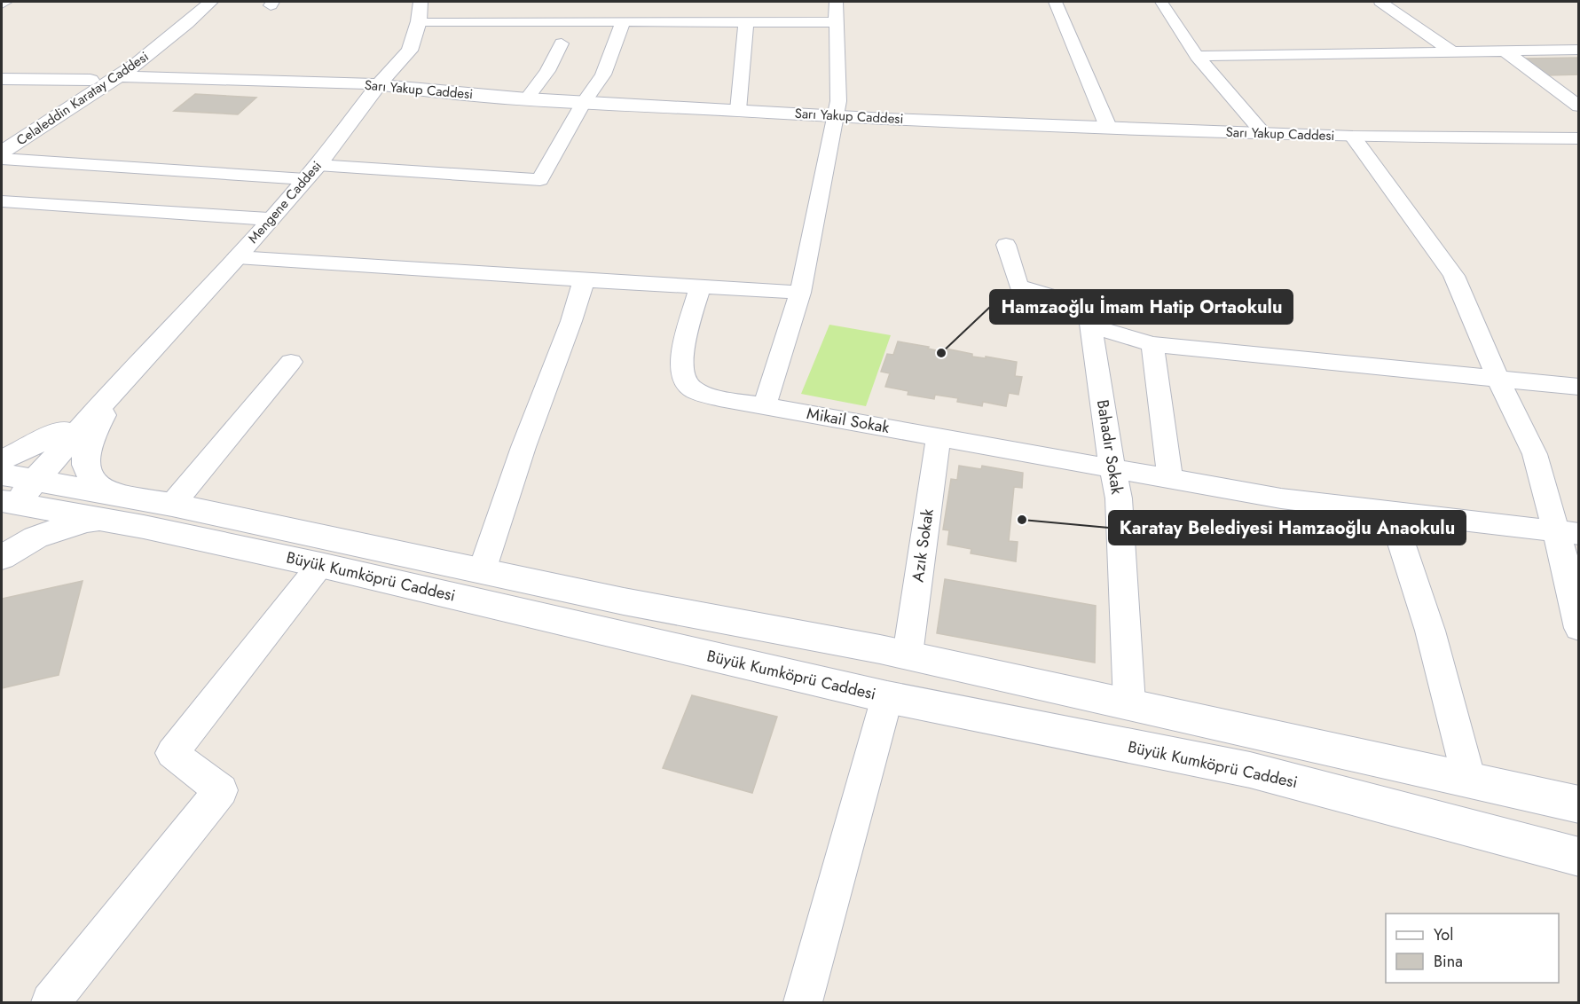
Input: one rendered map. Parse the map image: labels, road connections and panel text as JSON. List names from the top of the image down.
{
  "streets": {
    "street": [
      "Sarı Yakup Caddesi",
      "Celaleddin Karatay Caddesi",
      "Mengene Caddesi",
      "Mikail Sokak",
      "Bahadır Sokak",
      "Azık Sokak",
      "Büyük Kumköprü Caddesi"
    ]
  },
  "crossings": [
    ["Sarı Yakup Caddesi", "Celaleddin Karatay Caddesi"],
    ["Sarı Yakup Caddesi", "Mengene Caddesi"],
    ["Mikail Sokak", "Bahadır Sokak"],
    ["Mikail Sokak", "Azık Sokak"],
    ["Bahadır Sokak", "Büyük Kumköprü Caddesi"],
    ["Azık Sokak", "Büyük Kumköprü Caddesi"]
  ],
  "places": ["Hamzaoğlu İmam Hatip Ortaokulu", "Karatay Belediyesi Hamzaoğlu Anaokulu"],
  "legend": ["Yol", "Bina"]
}
